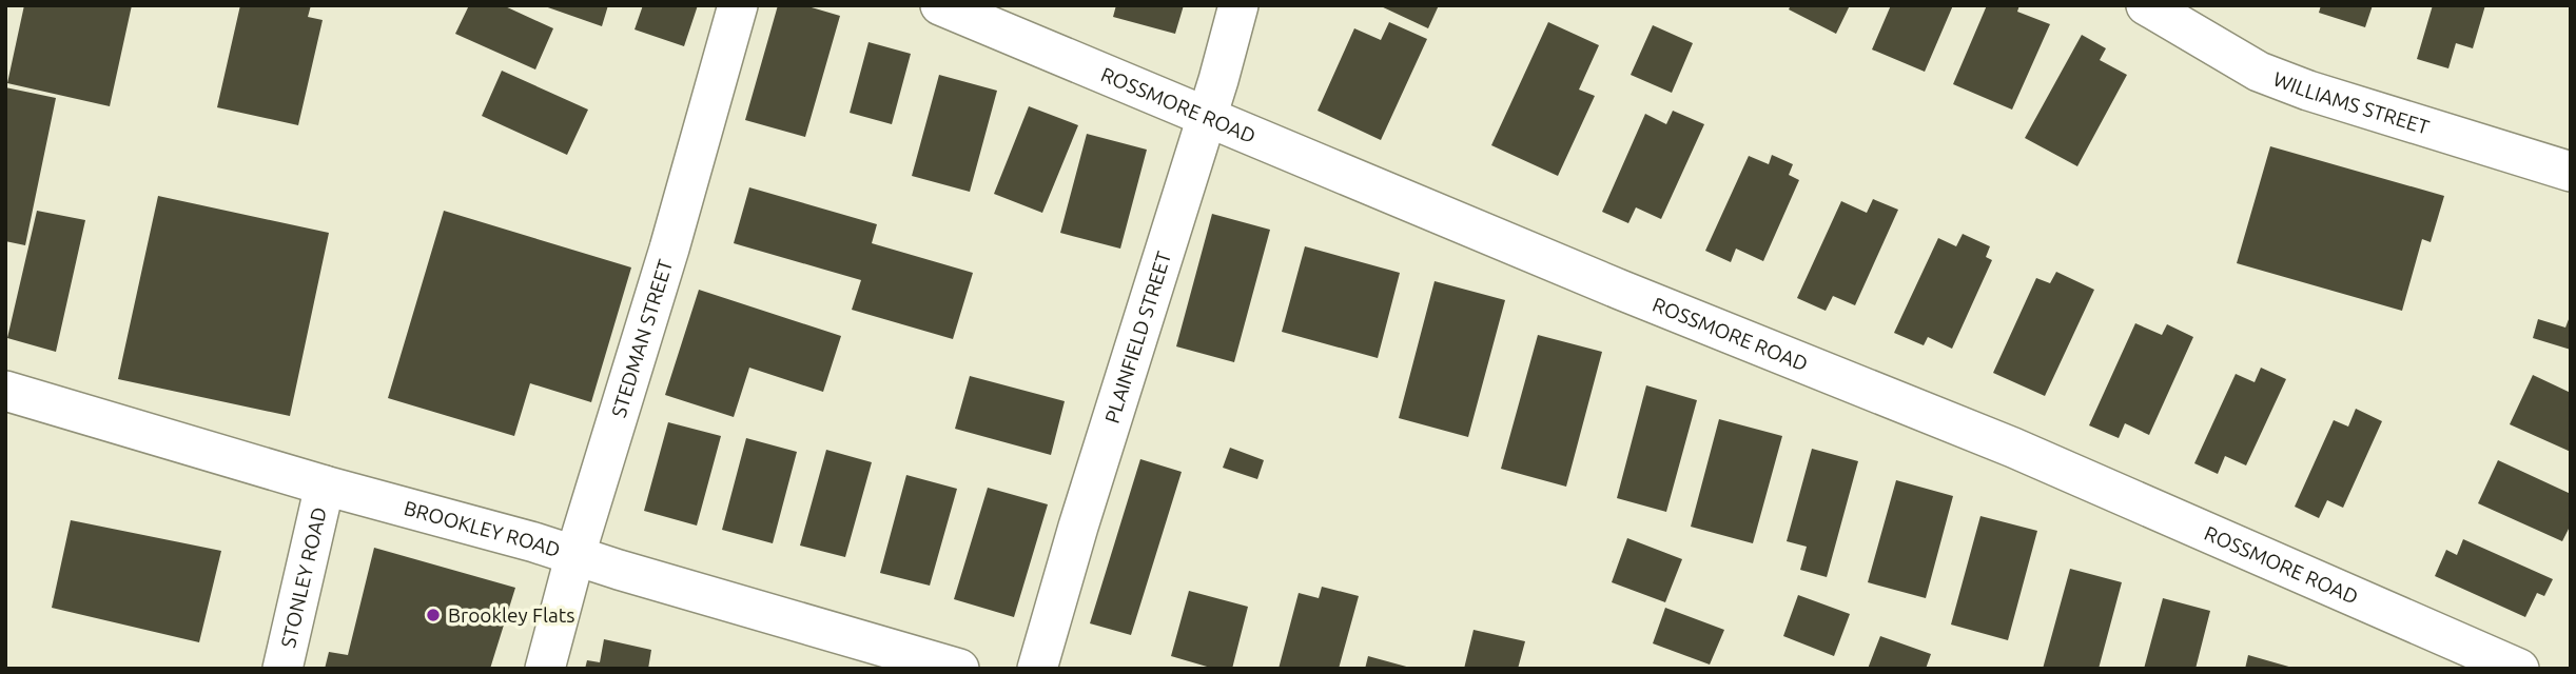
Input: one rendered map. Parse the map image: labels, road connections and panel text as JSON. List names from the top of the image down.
{
  "streets": {
    "street": [
      "WILLIAMS STREET",
      "ROSSMORE ROAD",
      "STEDMAN STREET",
      "PLAINFIELD STREET",
      "BROOKLEY ROAD",
      "STONLEY ROAD"
    ]
  },
  "crossings": [
    ["ROSSMORE ROAD", "PLAINFIELD STREET"],
    ["STEDMAN STREET", "BROOKLEY ROAD"],
    ["BROOKLEY ROAD", "STONLEY ROAD"]
  ],
  "places": ["Brookley Flats"]
}
